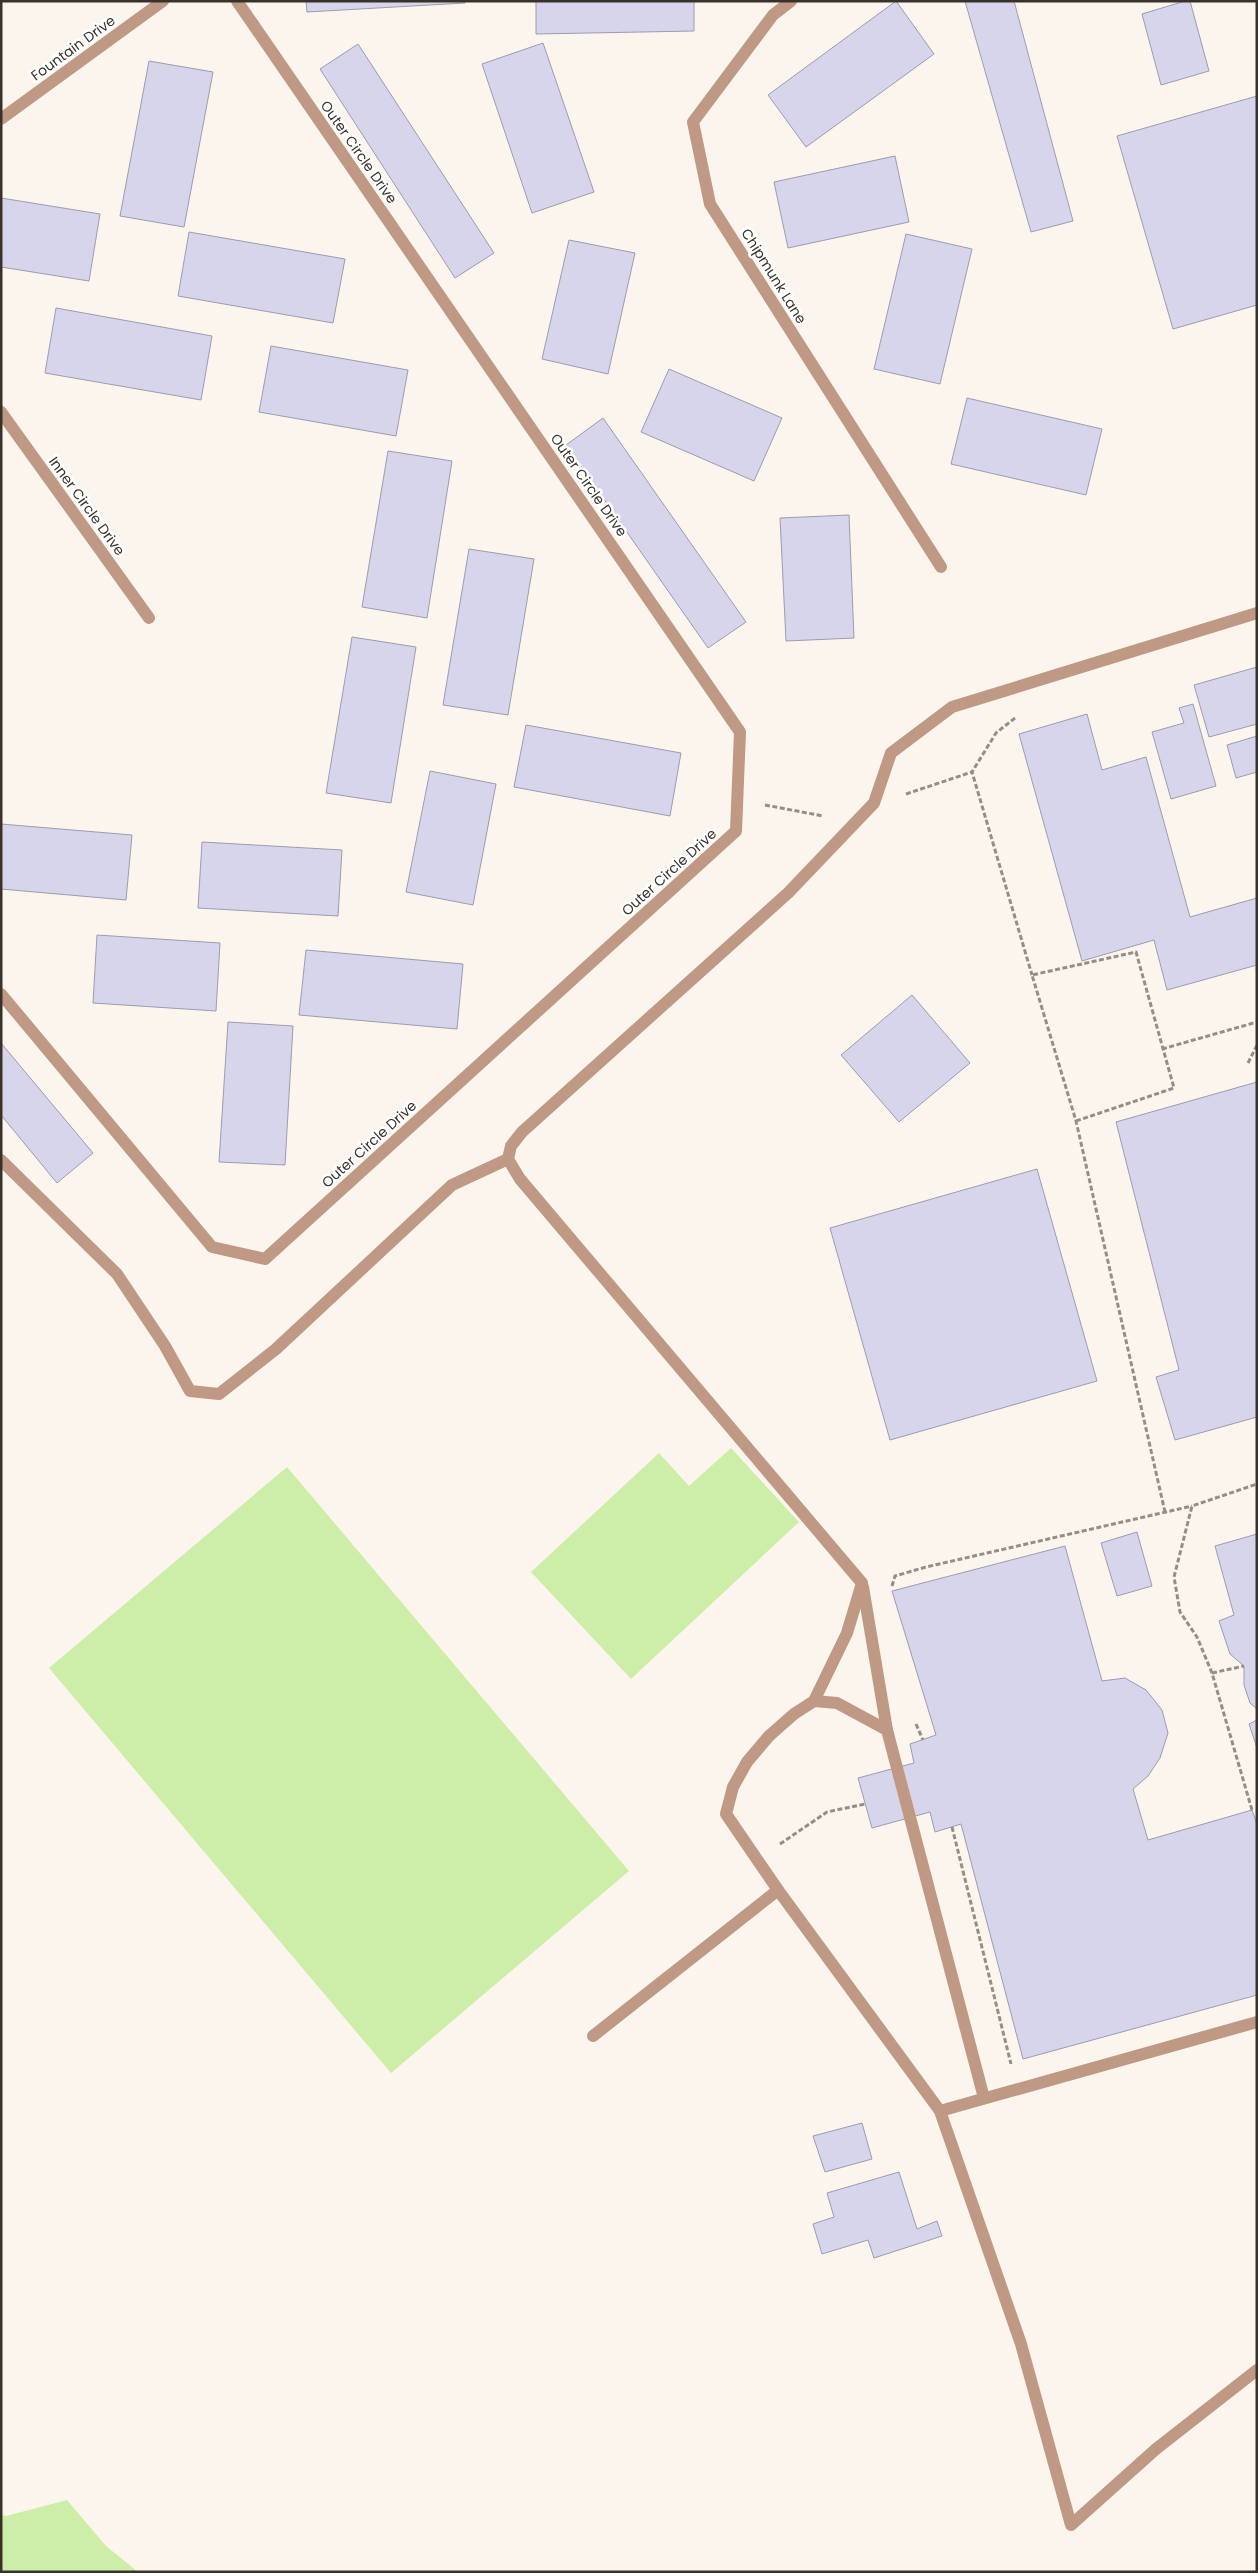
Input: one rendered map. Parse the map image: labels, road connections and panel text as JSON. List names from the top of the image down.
{
  "streets": {
    "street": [
      "Fountain Drive",
      "Outer Circle Drive",
      "Chipmunk Lane",
      "Inner Circle Drive"
    ]
  }
}
